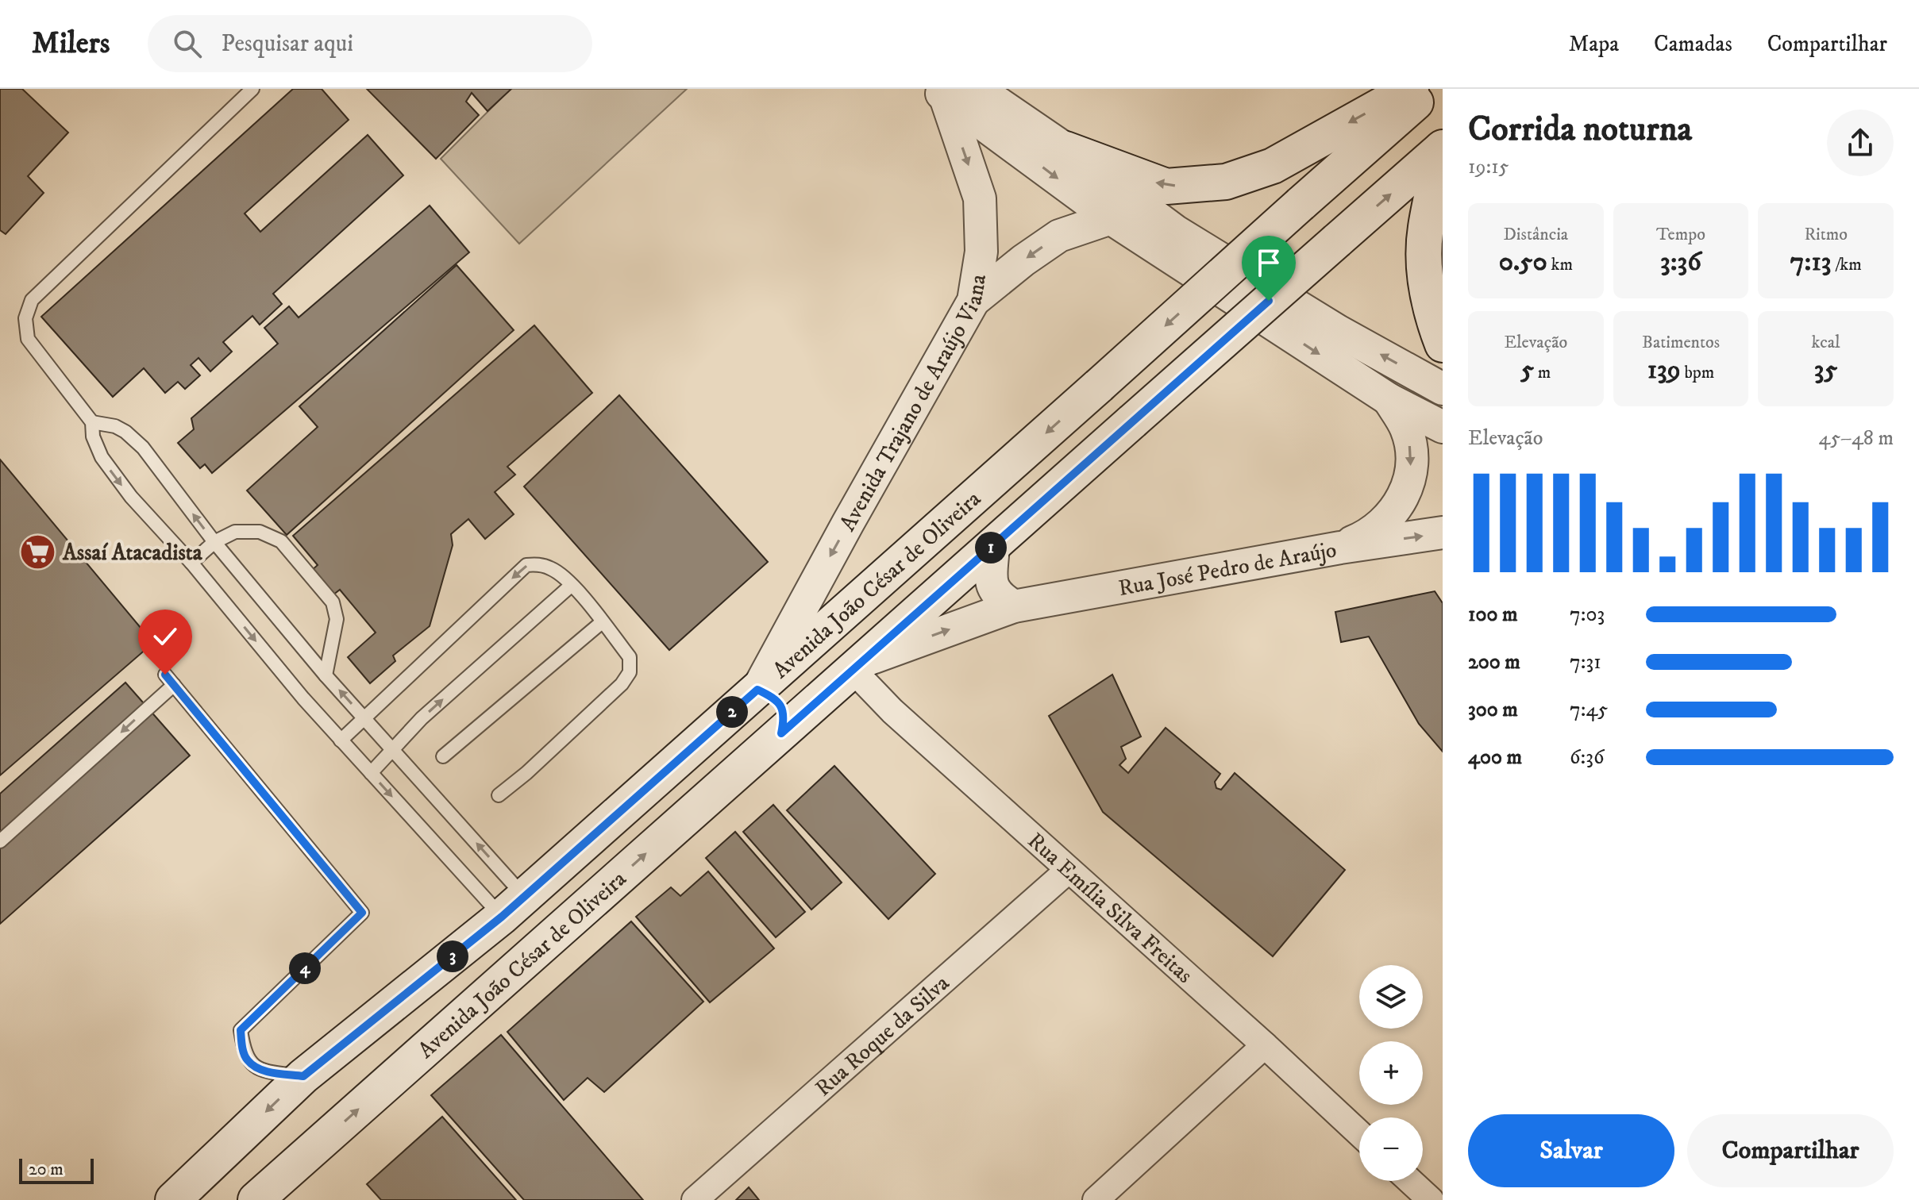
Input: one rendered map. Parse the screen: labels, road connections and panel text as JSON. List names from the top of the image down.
{
  "streets": {
    "main road": ["Avenida João César de Oliveira"],
    "street": [
      "Avenida Trajano de Araújo Viana",
      "Rua José Pedro de Araújo",
      "Rua Emília Silva Freitas",
      "Rua Roque da Silva"
    ]
  },
  "crossings": [
    ["Avenida Trajano de Araújo Viana", "Avenida João César de Oliveira"],
    ["Rua José Pedro de Araújo", "Avenida João César de Oliveira"],
    ["Rua José Pedro de Araújo", "Rua Emília Silva Freitas"],
    ["Avenida João César de Oliveira", "Rua Emília Silva Freitas"],
    ["Rua Emília Silva Freitas", "Rua Roque da Silva"]
  ],
  "one_way": ["Rua José Pedro de Araújo"],
  "places": {
    "supermarket": ["Assaí Atacadista"]
  },
  "scale_bar": "20 m",
  "page": {
    "header": "Milers",
    "search": "Pesquisar aqui",
    "nav": ["Mapa", "Camadas", "Compartilhar"],
    "heading": ["Corrida noturna", "19:15"],
    "stats": [
      ["Distância", "0.50 km"],
      ["Tempo", "3:36"],
      ["Ritmo", "7:13 /km"],
      ["Elevação", "5 m"],
      ["Batimentos", "139 bpm"],
      ["kcal", "35"]
    ],
    "chart": ["Elevação", "45–48 m"],
    "pins": [
      "1",
      "2",
      "3",
      "4"
    ],
    "list": [
      {
        "name": "100 m",
        "note": "7:03"
      },
      {
        "name": "200 m",
        "note": "7:31"
      },
      {
        "name": "300 m",
        "note": "7:45"
      },
      {
        "name": "400 m",
        "note": "6:36"
      }
    ],
    "map_buttons": ["+", "−"],
    "buttons": ["Salvar", "Compartilhar"],
    "scale": "20 m"
  }
}
